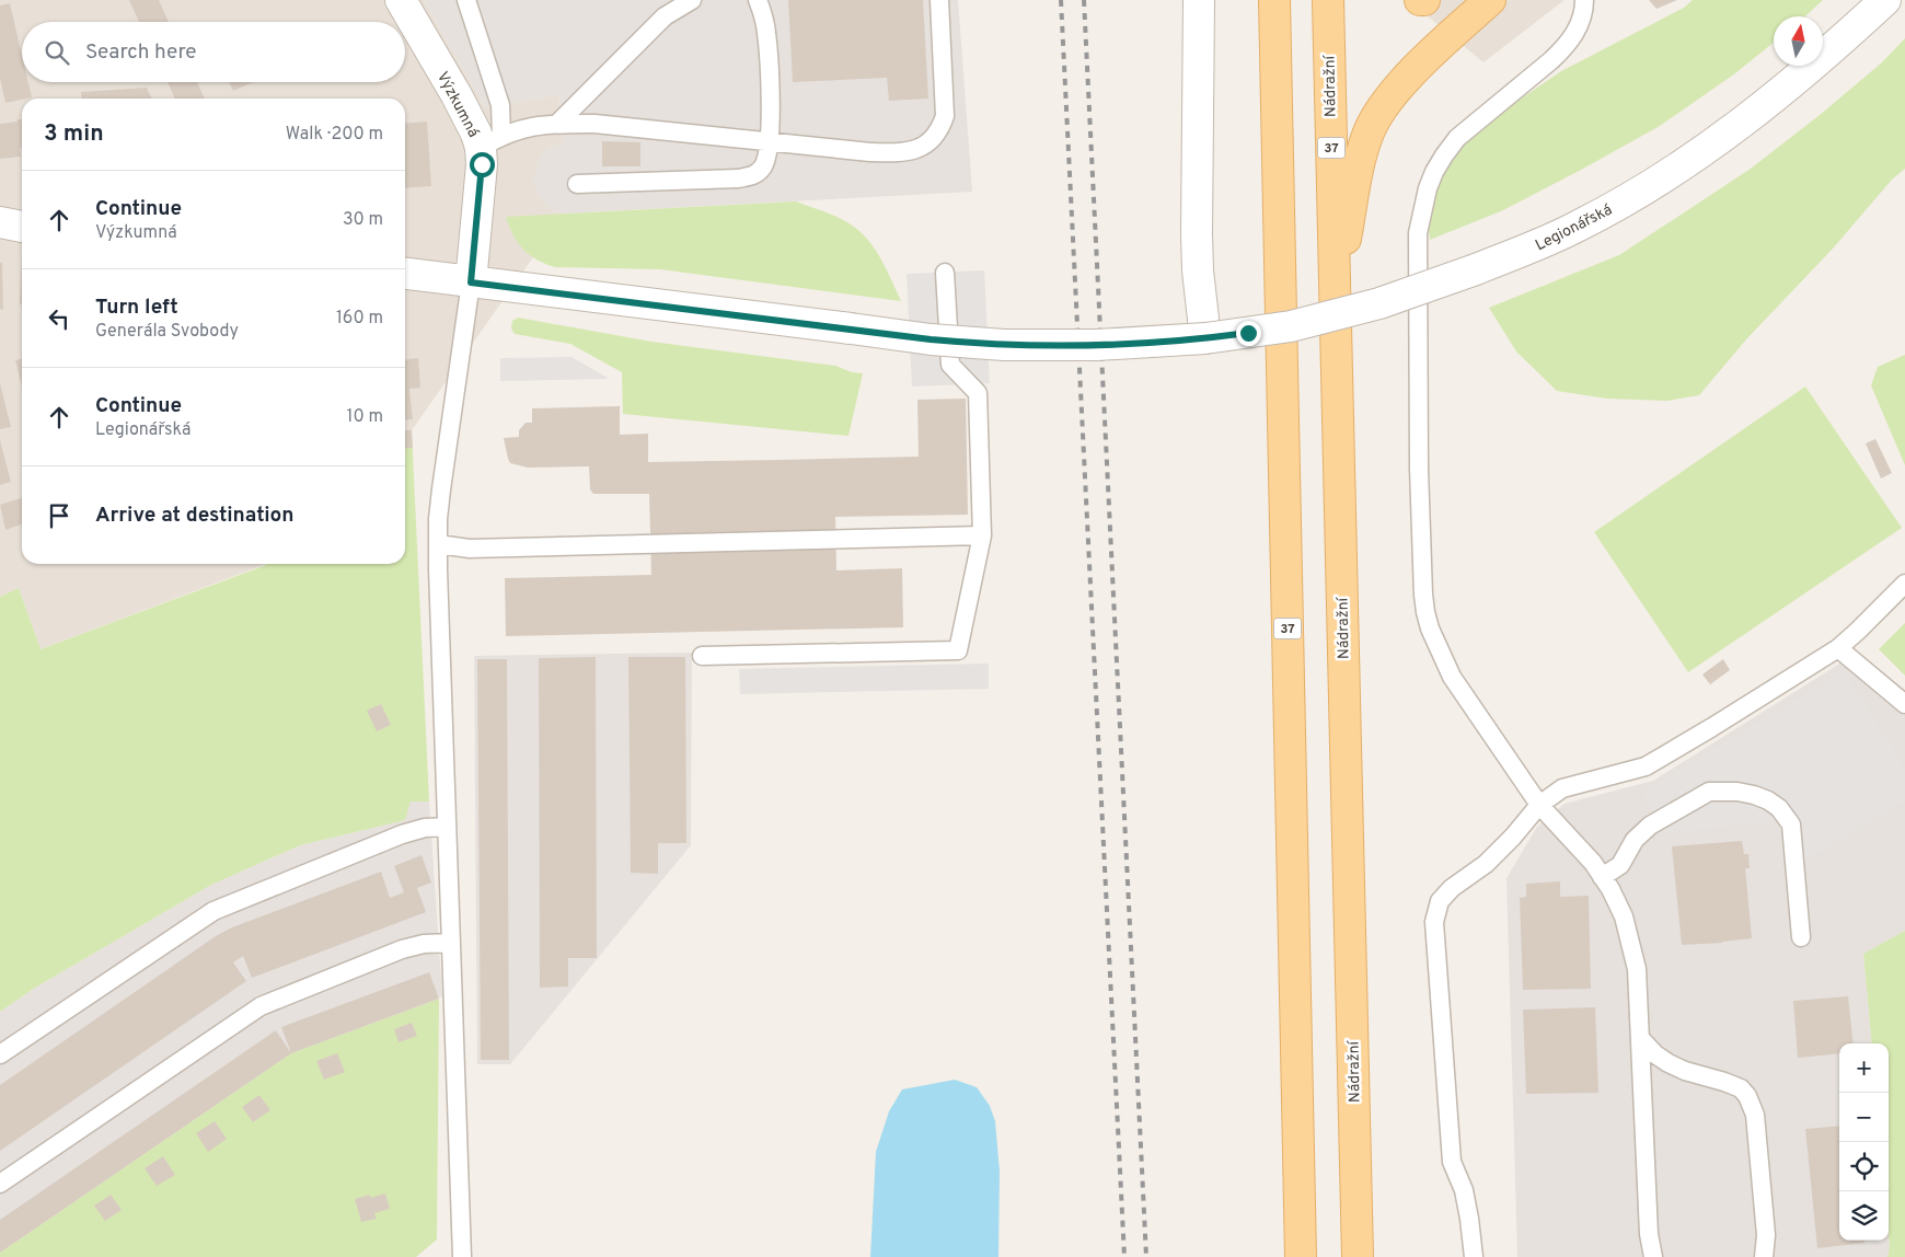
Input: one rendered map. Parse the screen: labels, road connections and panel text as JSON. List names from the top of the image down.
{
  "streets": {
    "main road": ["Nádražní", "37"],
    "street": ["Výzkumná", "Legionářská"]
  },
  "crossings": [
    ["Výzkumná", "Legionářská"]
  ],
  "north": "top",
  "page": {
    "search": "Search here",
    "heading": ["3 min", "Walk · 200 m"],
    "list": [
      ["Continue", "Výzkumná", "30 m"],
      ["Turn left", "Generála Svobody", "160 m"],
      ["Continue", "Legionářská", "10 m"],
      "Arrive at destination"
    ],
    "map_buttons": ["+", "−"]
  }
}
